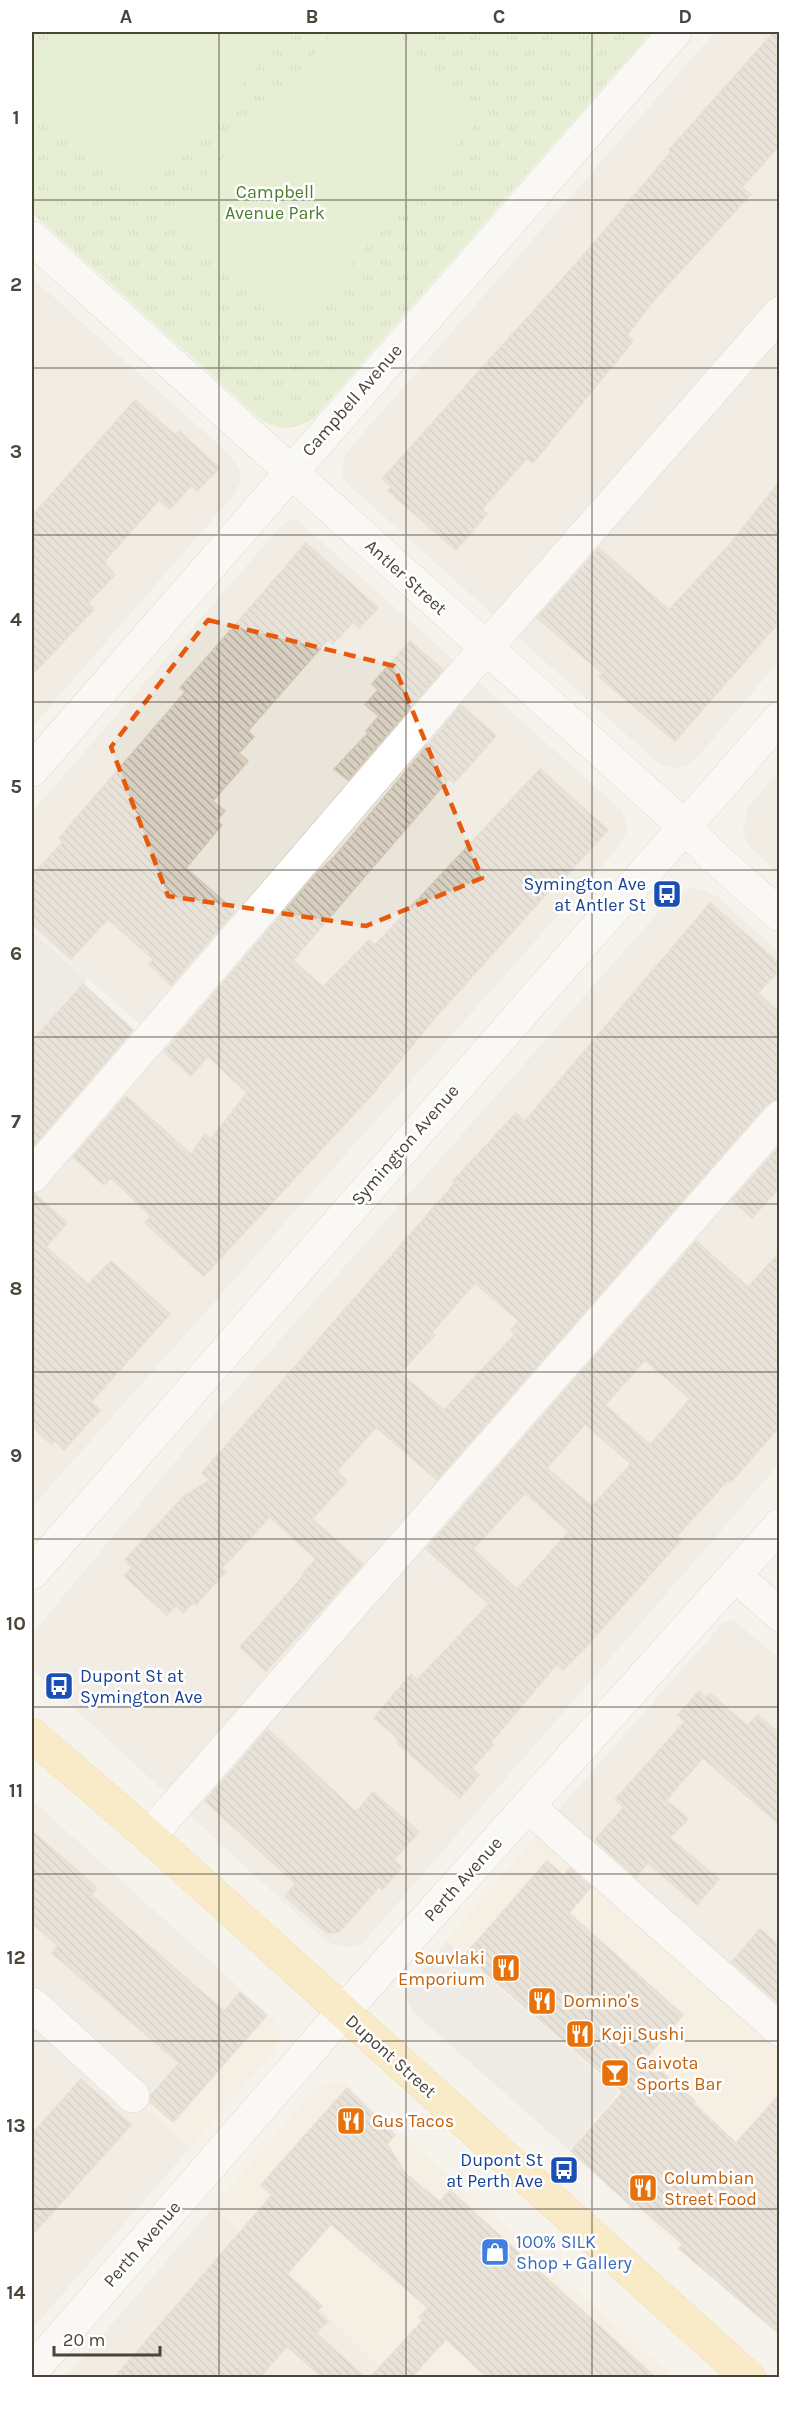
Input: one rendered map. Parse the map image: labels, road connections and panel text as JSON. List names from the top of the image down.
{
  "streets": {
    "main road": ["Dupont Street"],
    "street": [
      "Campbell Avenue",
      "Antler Street",
      "Symington Avenue",
      "Perth Avenue"
    ]
  },
  "crossings": [
    ["Campbell Avenue", "Antler Street"],
    ["Antler Street", "Symington Avenue"],
    ["Perth Avenue", "Dupont Street"]
  ],
  "parks": ["Campbell Avenue Park"],
  "places": {
    "bus stop": ["Symington Ave at Antler St", "Dupont St at Symington Ave", "Dupont St at Perth Ave"],
    "restaurant": [
      "Souvlaki Emporium",
      "Domino's",
      "Koji Sushi",
      "Gus Tacos",
      "Columbian Street Food"
    ],
    "bar": ["Gaivota Sports Bar"],
    "shop": ["100% SILK Shop + Gallery"]
  },
  "scale_bar": "20 m",
  "grid": {
    "columns": [
      "A",
      "B",
      "C",
      "D"
    ],
    "rows": [
      "1",
      "2",
      "3",
      "4",
      "5",
      "6",
      "7",
      "8",
      "9",
      "10",
      "11",
      "12",
      "13",
      "14"
    ]
  }
}
